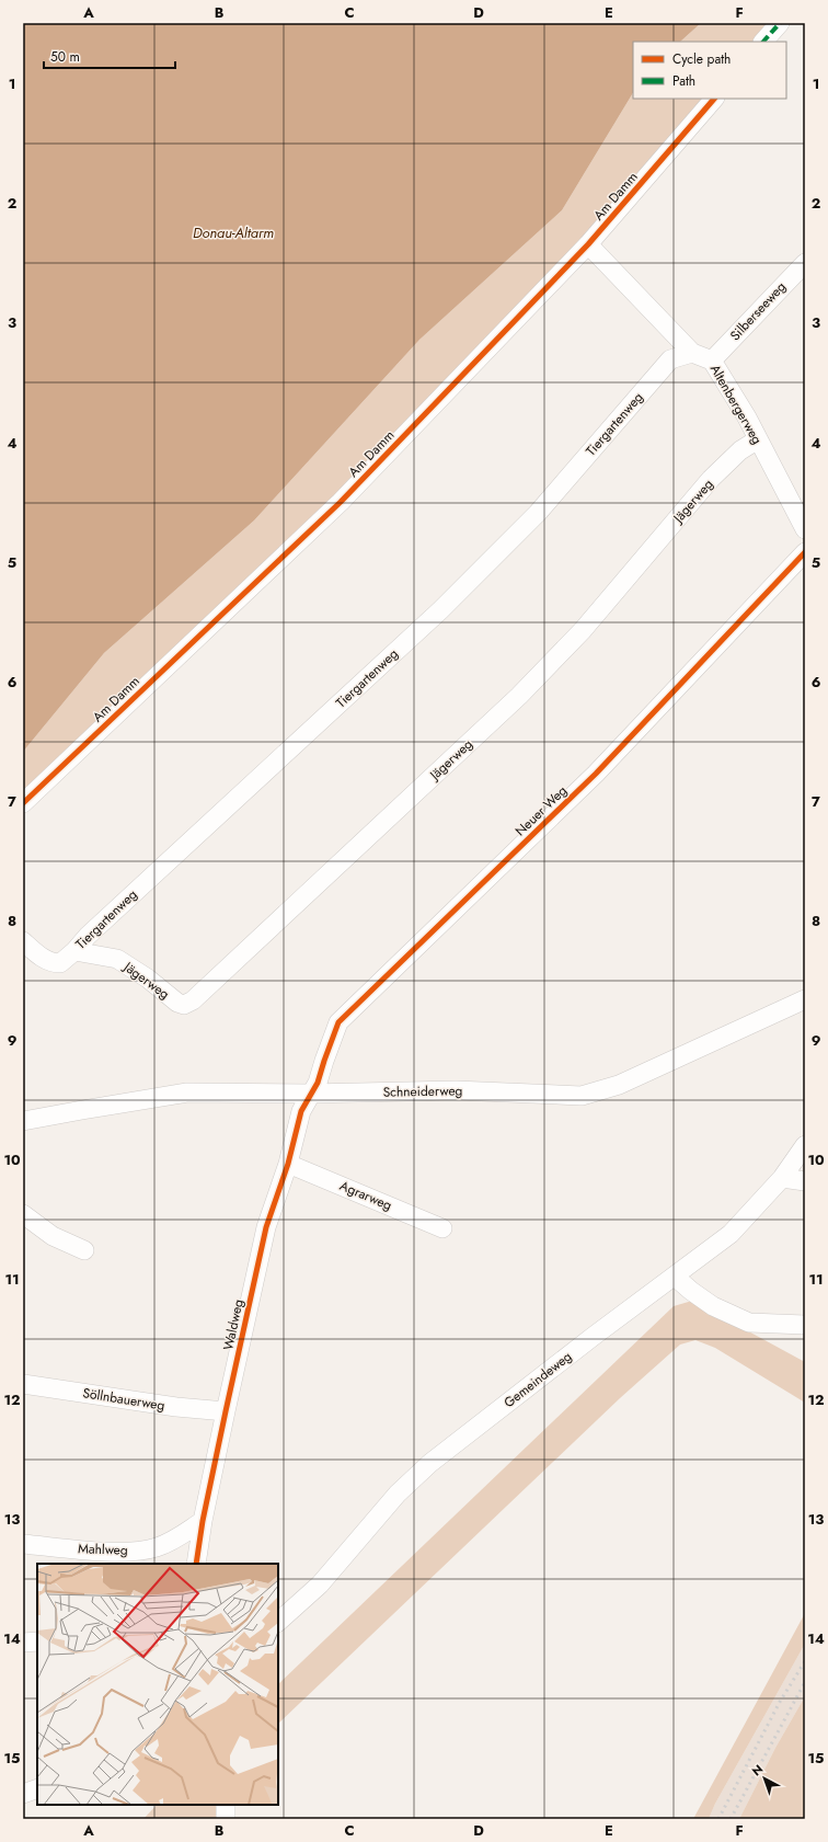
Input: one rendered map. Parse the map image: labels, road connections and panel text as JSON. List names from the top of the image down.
{
  "streets": {
    "street": [
      "Am Damm",
      "Silberseeweg",
      "Altenbergerweg",
      "Tiergartenweg",
      "Jägerweg",
      "Neuer Weg",
      "Schneiderweg",
      "Agrarweg",
      "Waldweg",
      "Gemeindeweg",
      "Söllnbauerweg",
      "Mahlweg"
    ]
  },
  "crossings": [
    ["Am Damm", "Altenbergerweg"],
    ["Silberseeweg", "Altenbergerweg"],
    ["Altenbergerweg", "Tiergartenweg"],
    ["Altenbergerweg", "Jägerweg"],
    ["Tiergartenweg", "Jägerweg"],
    ["Neuer Weg", "Schneiderweg"],
    ["Neuer Weg", "Waldweg"],
    ["Schneiderweg", "Waldweg"],
    ["Agrarweg", "Waldweg"],
    ["Waldweg", "Söllnbauerweg"],
    ["Waldweg", "Mahlweg"]
  ],
  "water": ["Donau-Altarm"],
  "legend": ["Cycle path", "Path"],
  "scale_bar": "50 m",
  "north": "top left",
  "grid": {
    "columns": [
      "A",
      "B",
      "C",
      "D",
      "E",
      "F"
    ],
    "rows": [
      "1",
      "2",
      "3",
      "4",
      "5",
      "6",
      "7",
      "8",
      "9",
      "10",
      "11",
      "12",
      "13",
      "14",
      "15"
    ]
  }
}
